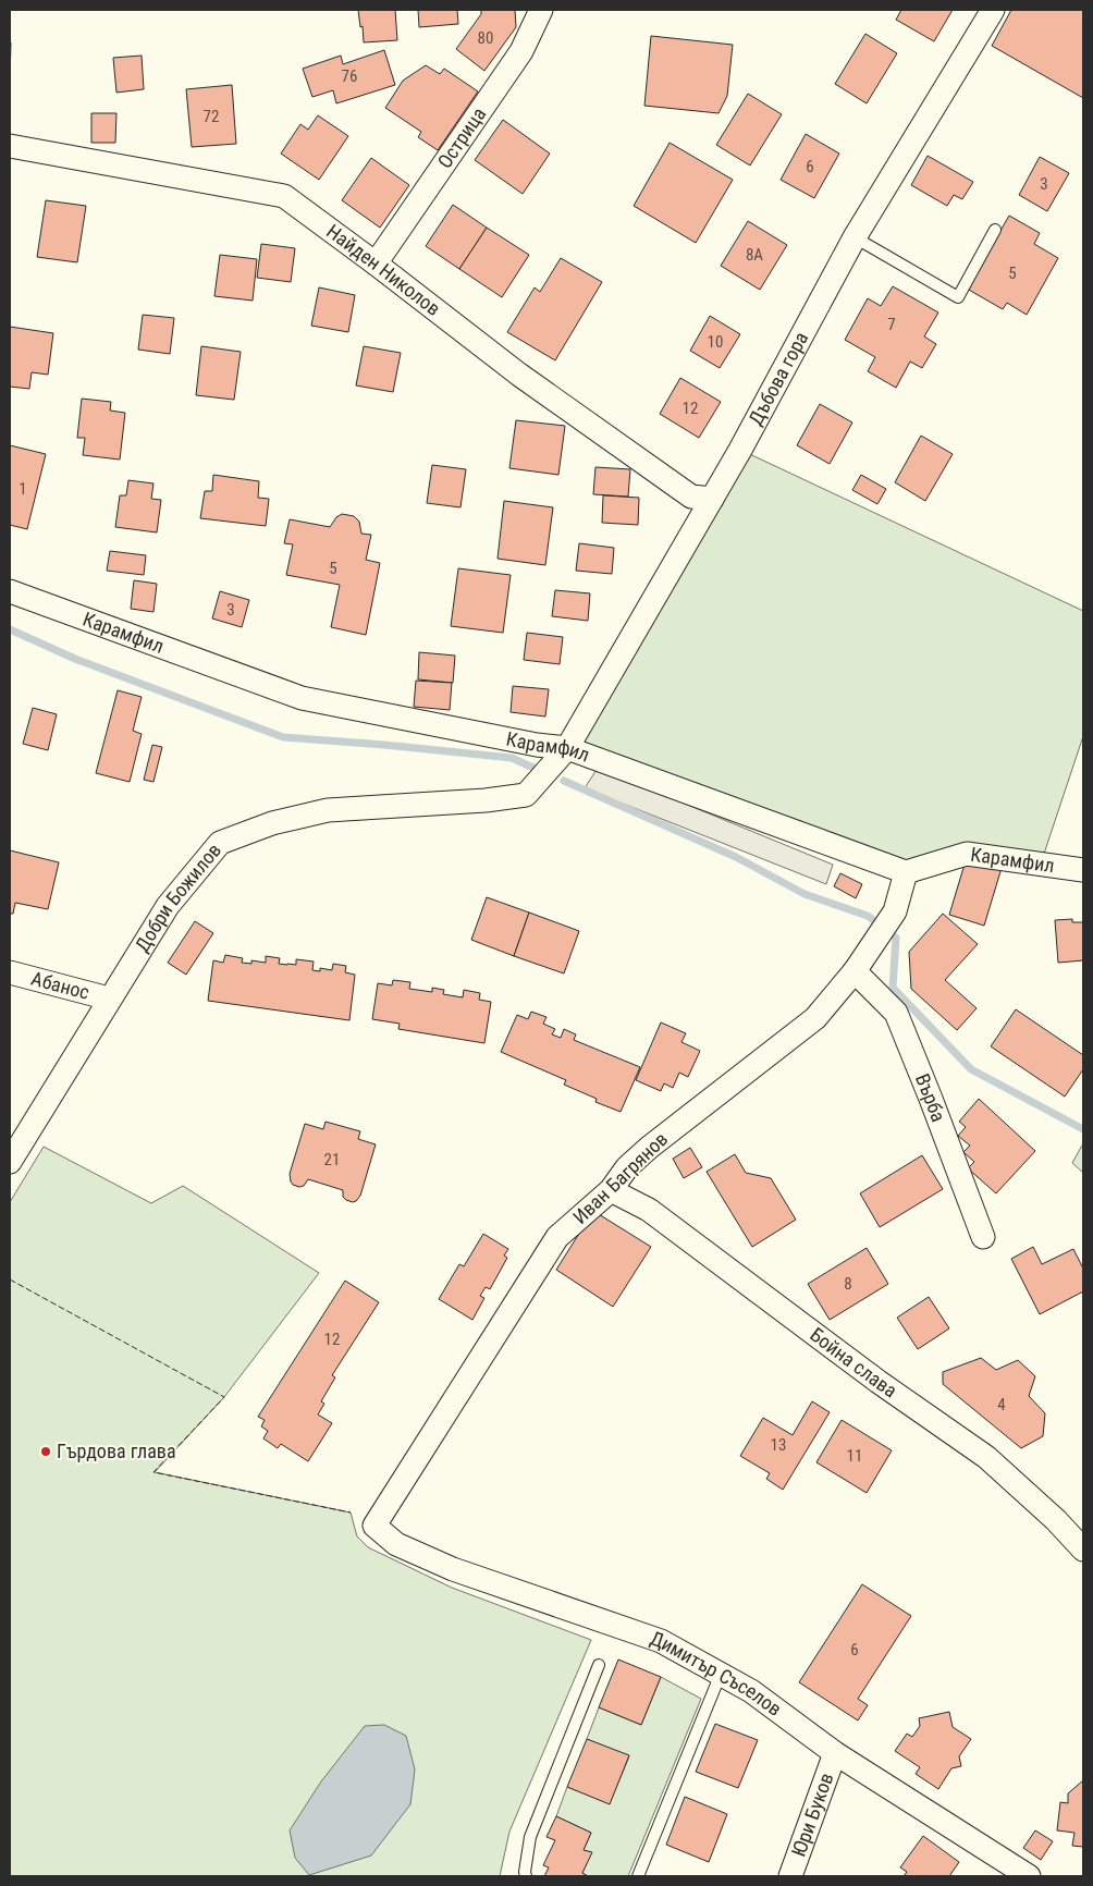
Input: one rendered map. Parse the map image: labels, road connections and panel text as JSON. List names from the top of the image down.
{
  "streets": {
    "street": [
      "Острица",
      "Найден Николов",
      "Дъбова гора",
      "Карамфил",
      "Добри Божилов",
      "Абанос",
      "Върба",
      "Иван Багрянов",
      "Бойна слава",
      "Димитър Съселов",
      "Юри Буков"
    ]
  },
  "crossings": [
    ["Острица", "Найден Николов"],
    ["Найден Николов", "Дъбова гора"],
    ["Дъбова гора", "Карамфил"],
    ["Дъбова гора", "Добри Божилов"],
    ["Карамфил", "Добри Божилов"],
    ["Карамфил", "Иван Багрянов"],
    ["Добри Божилов", "Абанос"],
    ["Върба", "Иван Багрянов"],
    ["Иван Багрянов", "Бойна слава"],
    ["Иван Багрянов", "Димитър Съселов"],
    ["Димитър Съселов", "Юри Буков"]
  ],
  "places": ["Гърдова глава"],
  "house_numbers": [
    "80",
    "76",
    "72",
    "6",
    "3",
    "8А",
    "5",
    "7",
    "10",
    "12",
    "1",
    "5",
    "3",
    "21",
    "8",
    "12",
    "4",
    "13",
    "11",
    "6"
  ]
}
